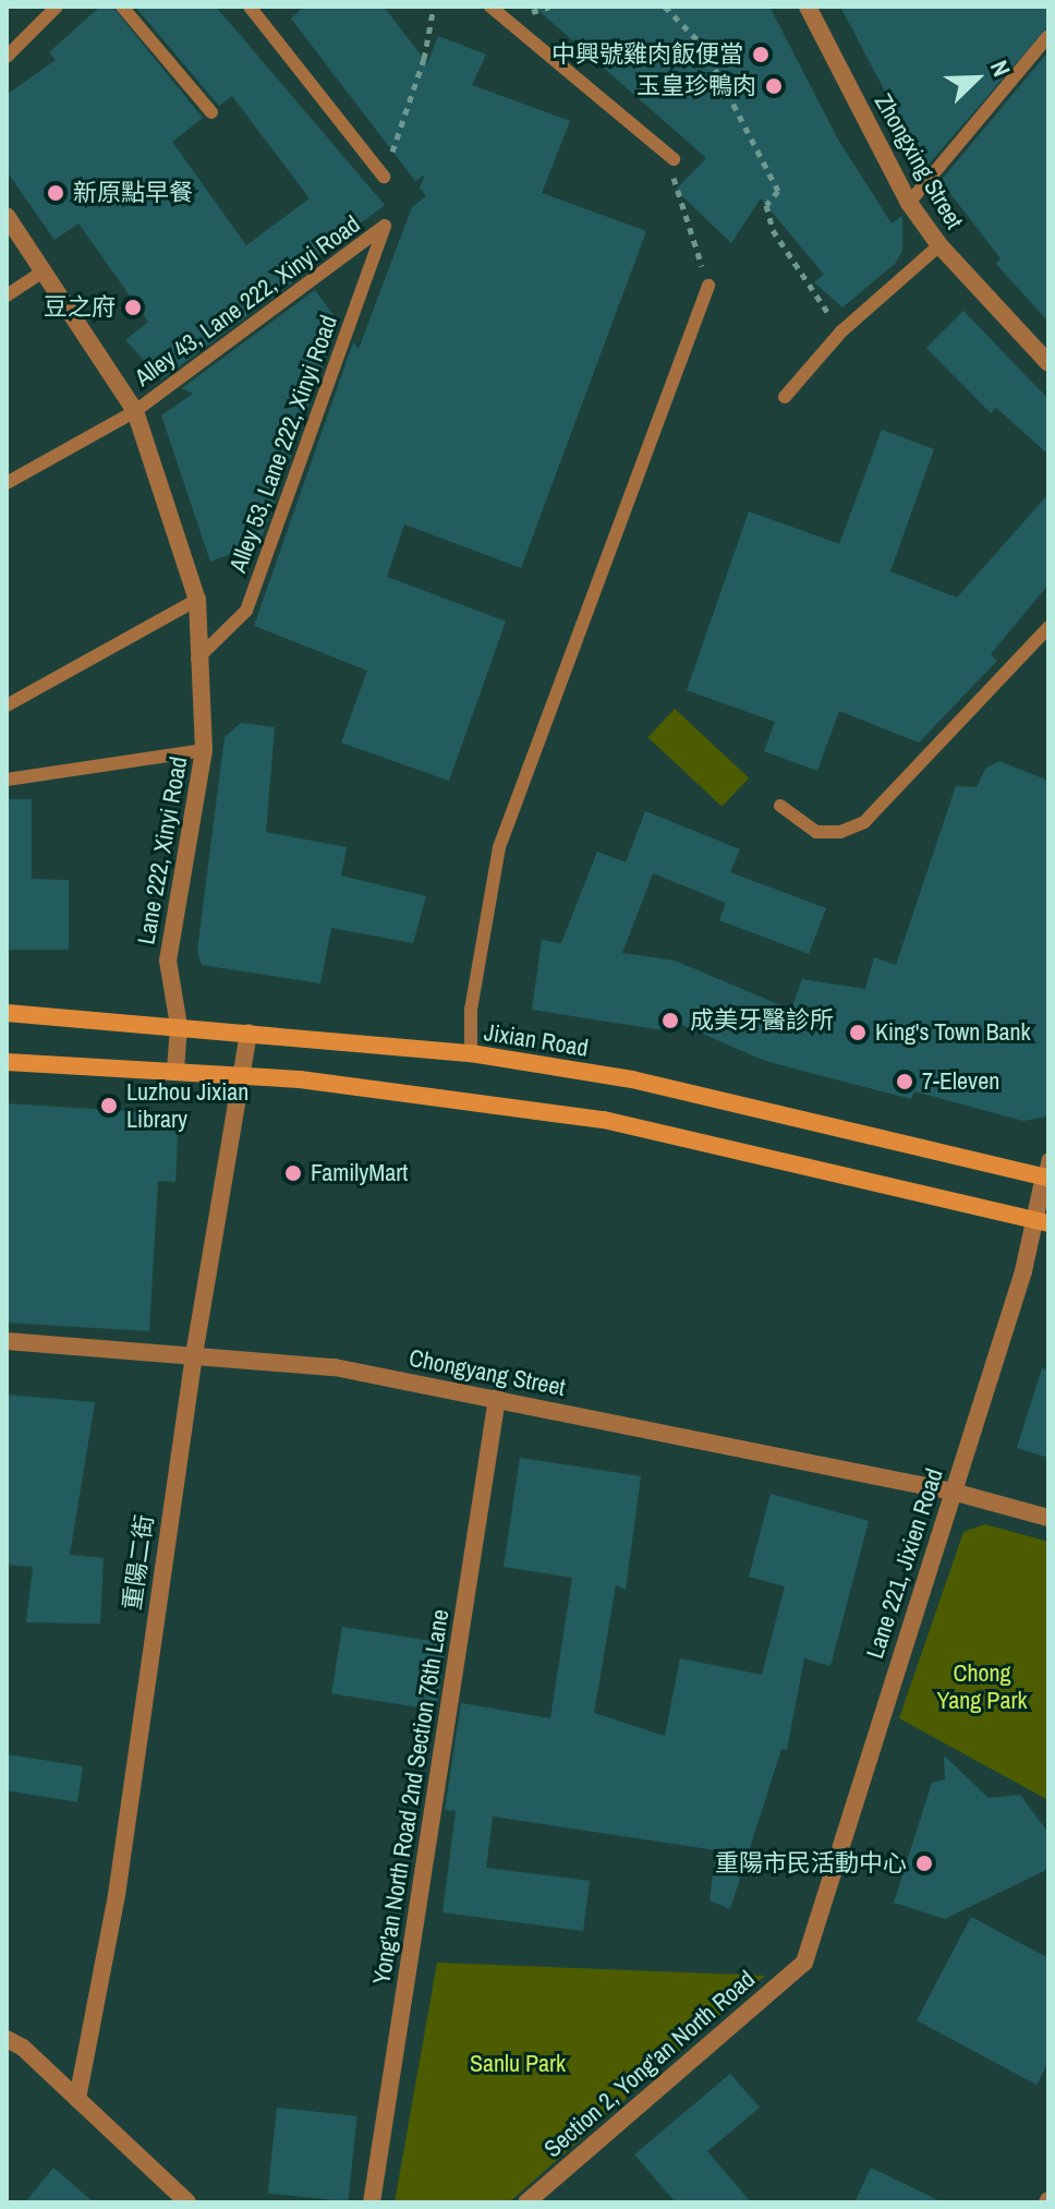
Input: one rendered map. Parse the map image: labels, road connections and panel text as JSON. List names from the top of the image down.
{
  "streets": {
    "main road": ["Jixian Road"],
    "street": [
      "Zhongxing Street",
      "Lane 222, Xinyi Road",
      "Chongyang Street",
      "重陽二街",
      "Lane 221, Jixien Road",
      "Yong'an North Road 2nd Section 76th Lane",
      "Section 2, Yong'an North Road"
    ],
    "lane": ["Alley 43, Lane 222, Xinyi Road", "Alley 53, Lane 222, Xinyi Road"]
  },
  "crossings": [
    ["Alley 43, Lane 222, Xinyi Road", "Alley 53, Lane 222, Xinyi Road"],
    ["Alley 43, Lane 222, Xinyi Road", "Lane 222, Xinyi Road"],
    ["Alley 53, Lane 222, Xinyi Road", "Lane 222, Xinyi Road"],
    ["Lane 222, Xinyi Road", "Jixian Road"],
    ["Jixian Road", "重陽二街"],
    ["Jixian Road", "Lane 221, Jixien Road"],
    ["Chongyang Street", "重陽二街"],
    ["Chongyang Street", "Lane 221, Jixien Road"],
    ["Chongyang Street", "Yong'an North Road 2nd Section 76th Lane"],
    ["Lane 221, Jixien Road", "Section 2, Yong'an North Road"]
  ],
  "parks": ["Chong Yang Park", "Sanlu Park"],
  "places": [
    "中興號雞肉飯便當",
    "玉皇珍鴨肉",
    "新原點早餐",
    "豆之府",
    "成美牙醫診所",
    "King's Town Bank",
    "7-Eleven",
    "Luzhou Jixian Library",
    "FamilyMart",
    "重陽市民活動中心"
  ],
  "north": "top right"
}
